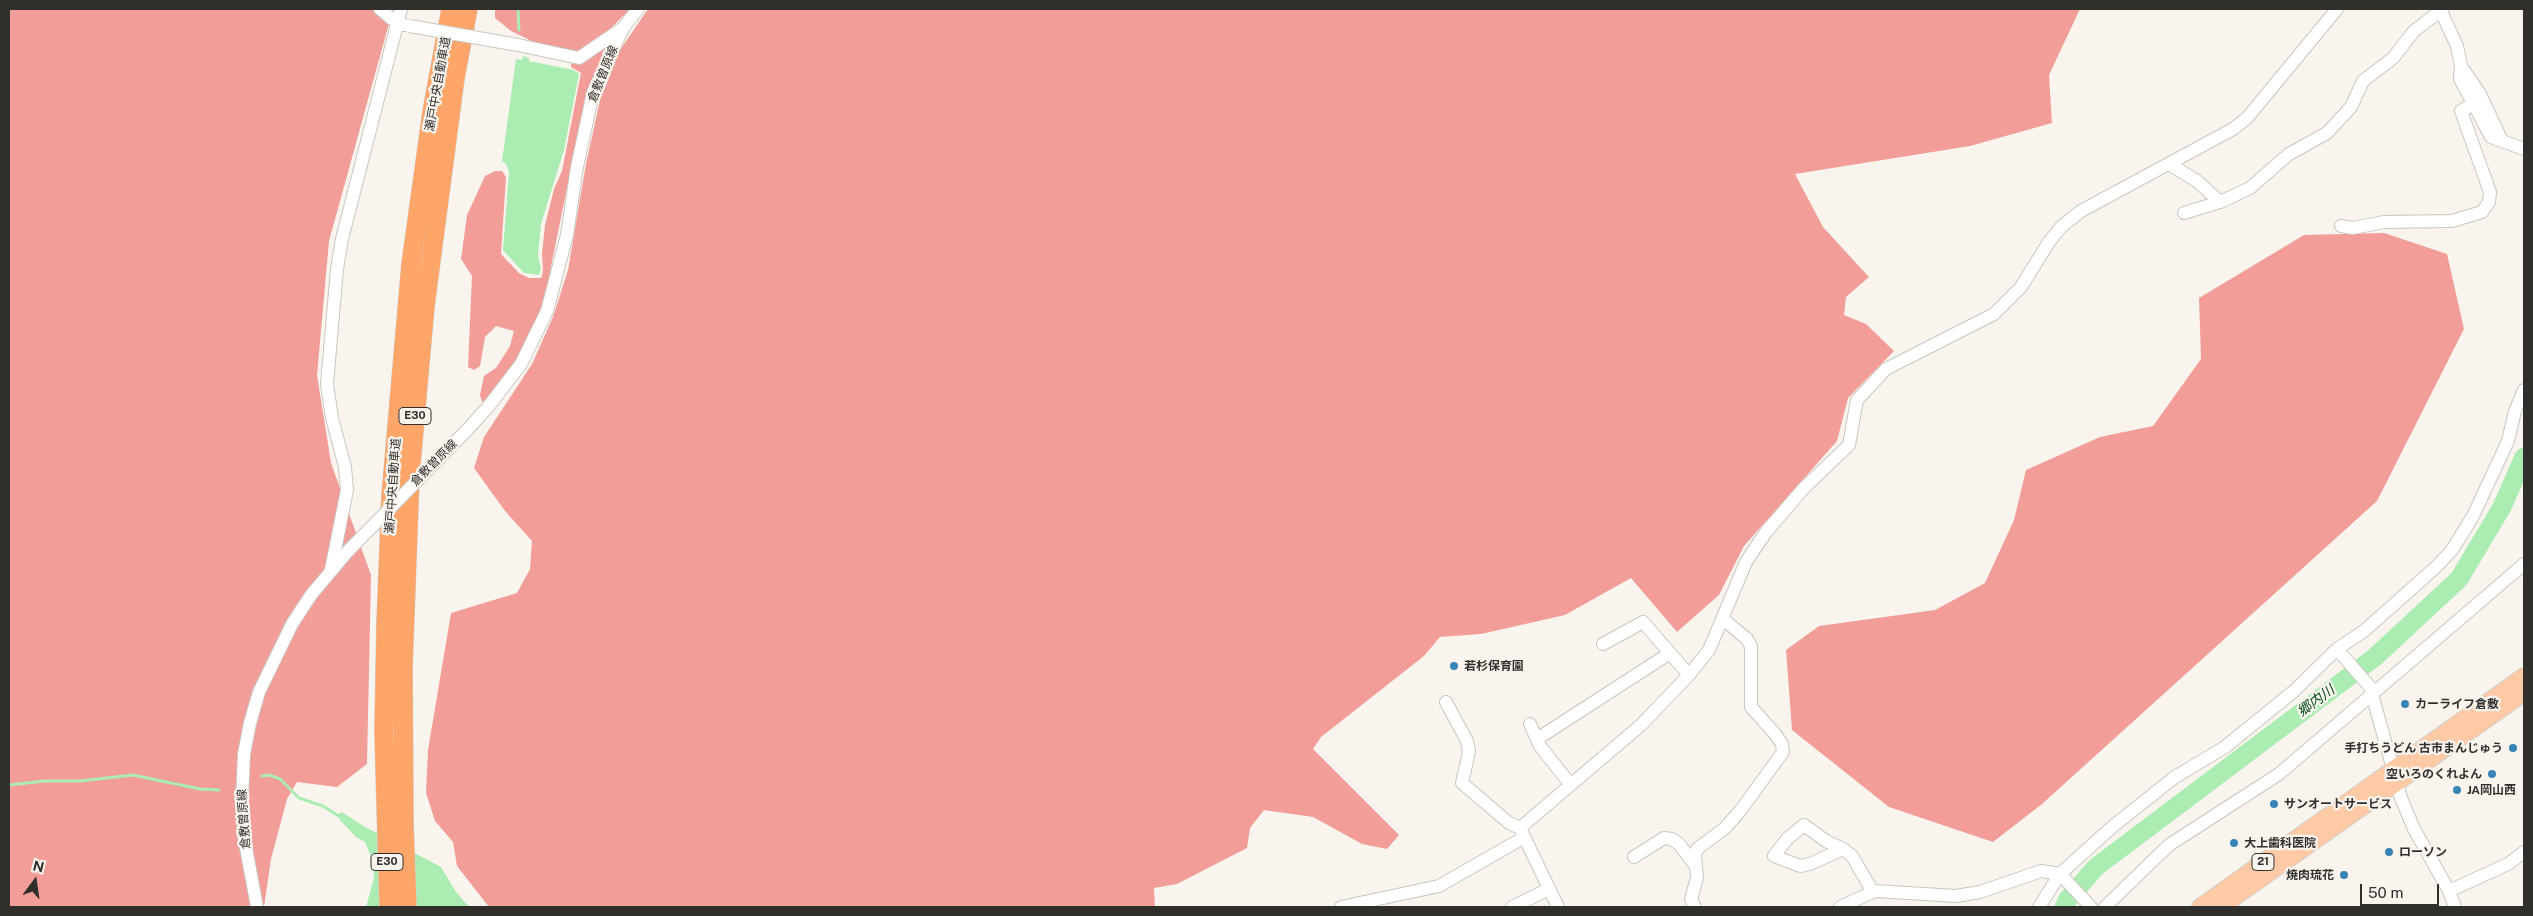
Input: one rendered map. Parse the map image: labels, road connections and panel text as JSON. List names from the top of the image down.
{
  "streets": {
    "highway": ["瀬戸中央自動車道", "E30"],
    "main road": ["21"],
    "street": ["倉敷曽原線"]
  },
  "water": ["郷内川"],
  "places": [
    "若杉保育園",
    "カーライフ倉敷",
    "手打ちうどん 古市まんじゅう",
    "空いろのくれよん",
    "JA岡山西",
    "サンオートサービス",
    "大上歯科医院",
    "ローソン",
    "焼肉琉花"
  ],
  "scale_bar": "50 m",
  "north": "top"
}
